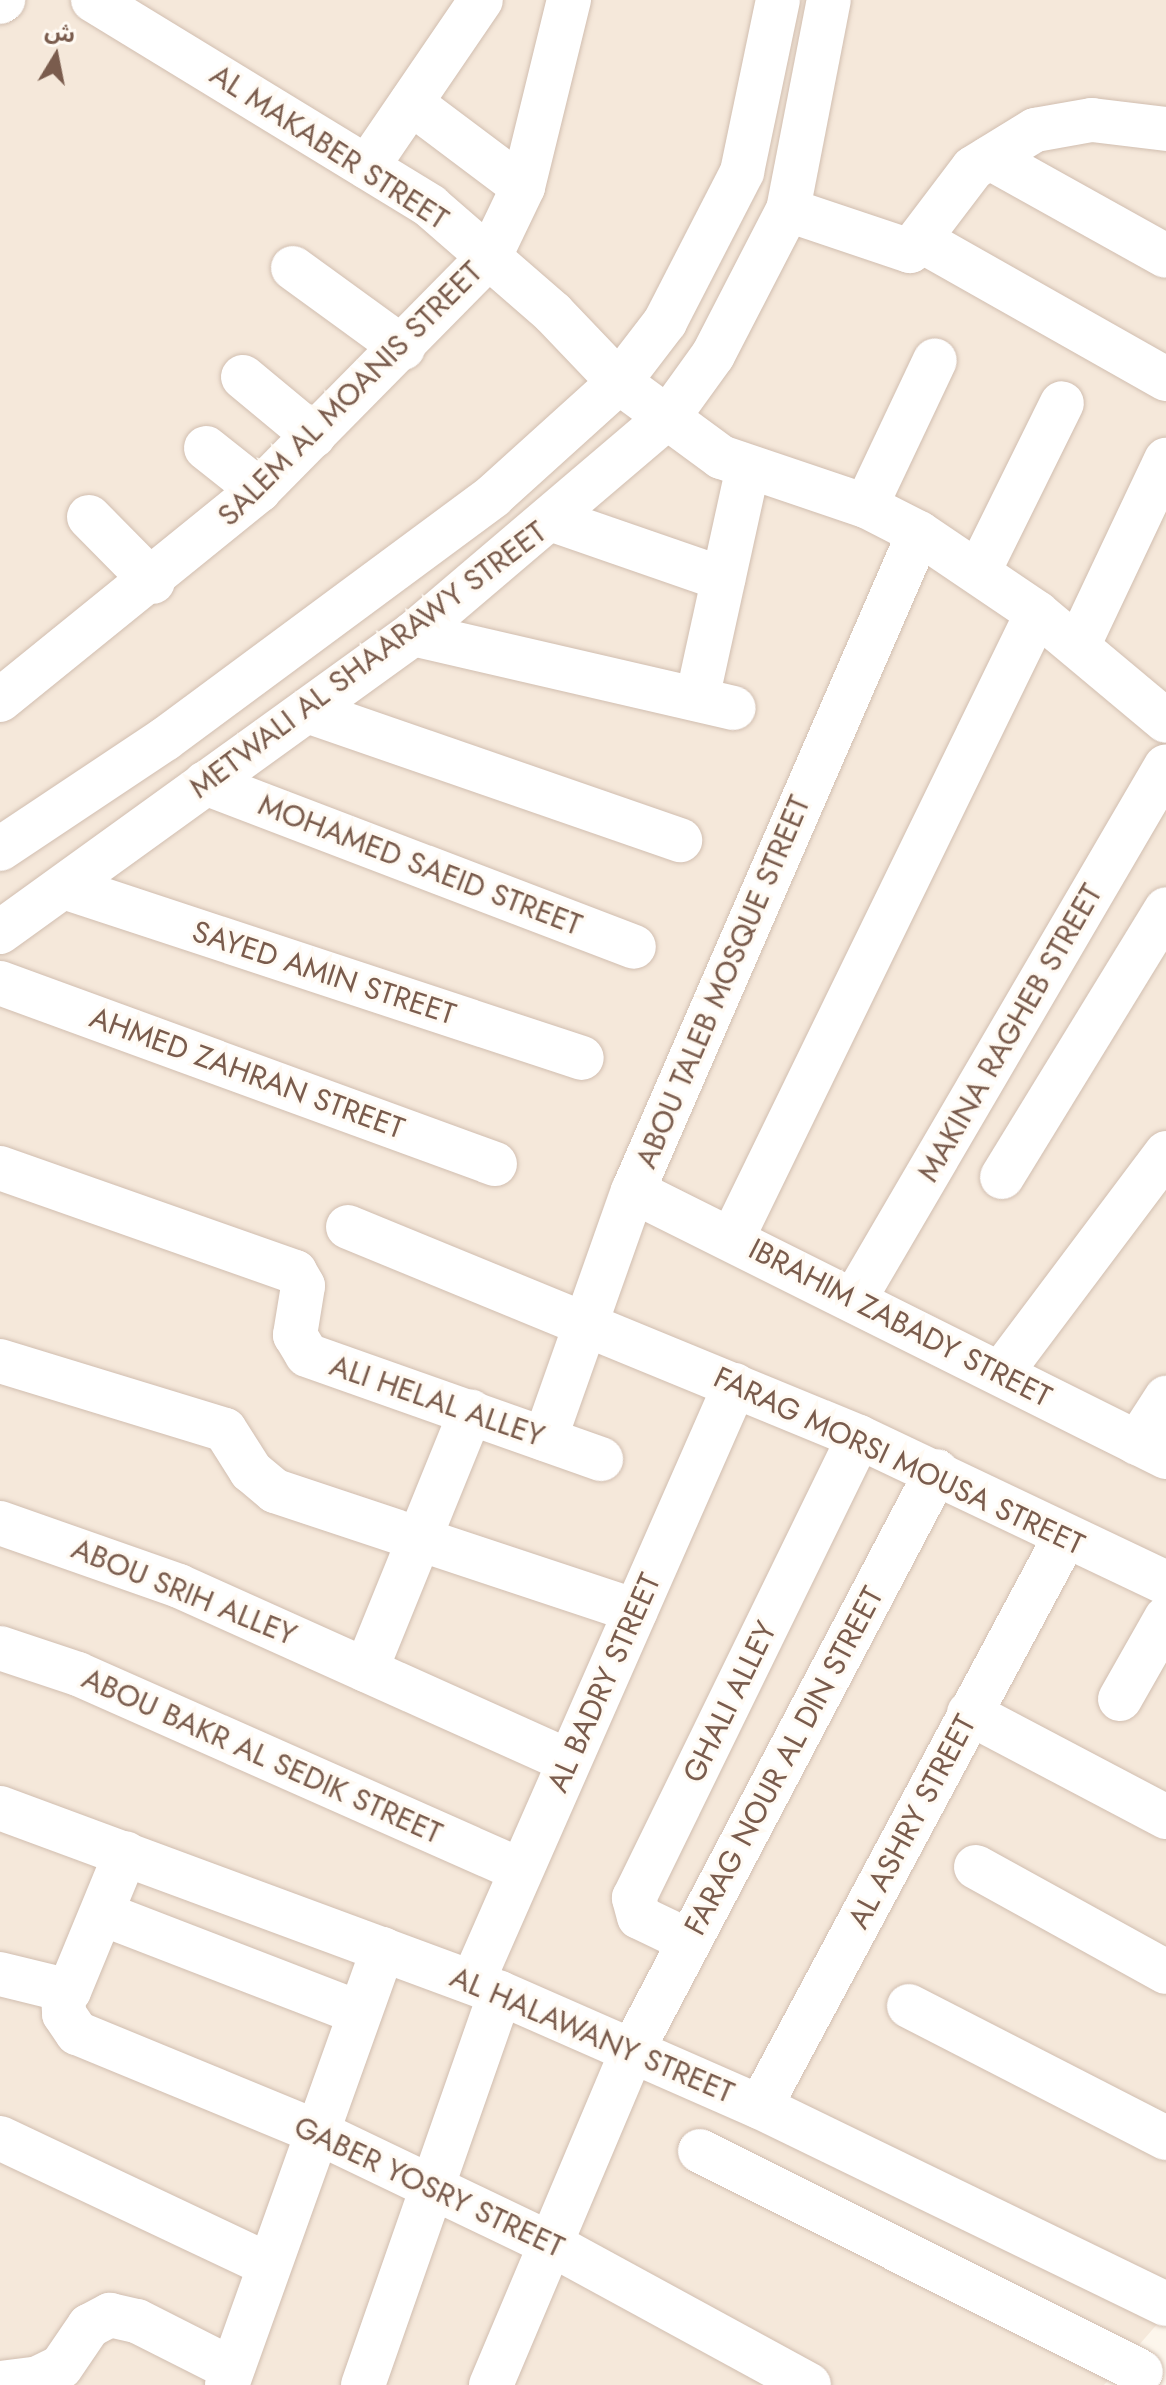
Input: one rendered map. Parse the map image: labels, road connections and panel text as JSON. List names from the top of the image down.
{
  "streets": {
    "street": [
      "AL MAKABER STREET",
      "SALEM AL MOANIS STREET",
      "METWALI AL SHAARAWY STREET",
      "MOHAMED SAEID STREET",
      "SAYED AMIN STREET",
      "ABOU TALEB MOSQUE STREET",
      "MAKINA RAGHEB STREET",
      "AHMED ZAHRAN STREET",
      "IBRAHIM ZABADY STREET",
      "ALI HELAL ALLEY",
      "FARAG MORSI MOUSA STREET",
      "ABOU SRIH ALLEY",
      "AL BADRY STREET",
      "GHALI ALLEY",
      "ABOU BAKR AL SEDIK STREET",
      "FARAG NOUR AL DIN STREET",
      "AL ASHRY STREET",
      "AL HALAWANY STREET",
      "GABER YOSRY STREET"
    ]
  },
  "crossings": [
    ["AL MAKABER STREET", "SALEM AL MOANIS STREET"],
    ["AL MAKABER STREET", "METWALI AL SHAARAWY STREET"],
    ["AL MAKABER STREET", "ABOU TALEB MOSQUE STREET"],
    ["METWALI AL SHAARAWY STREET", "MOHAMED SAEID STREET"],
    ["METWALI AL SHAARAWY STREET", "SAYED AMIN STREET"],
    ["ABOU TALEB MOSQUE STREET", "IBRAHIM ZABADY STREET"],
    ["ABOU TALEB MOSQUE STREET", "ALI HELAL ALLEY"],
    ["ABOU TALEB MOSQUE STREET", "FARAG MORSI MOUSA STREET"],
    ["MAKINA RAGHEB STREET", "IBRAHIM ZABADY STREET"],
    ["FARAG MORSI MOUSA STREET", "AL BADRY STREET"],
    ["FARAG MORSI MOUSA STREET", "GHALI ALLEY"],
    ["FARAG MORSI MOUSA STREET", "FARAG NOUR AL DIN STREET"],
    ["FARAG MORSI MOUSA STREET", "AL ASHRY STREET"],
    ["ABOU SRIH ALLEY", "AL BADRY STREET"],
    ["AL BADRY STREET", "ABOU BAKR AL SEDIK STREET"],
    ["AL BADRY STREET", "AL HALAWANY STREET"],
    ["AL BADRY STREET", "GABER YOSRY STREET"],
    ["GHALI ALLEY", "FARAG NOUR AL DIN STREET"],
    ["FARAG NOUR AL DIN STREET", "AL HALAWANY STREET"],
    ["FARAG NOUR AL DIN STREET", "GABER YOSRY STREET"],
    ["AL ASHRY STREET", "AL HALAWANY STREET"]
  ],
  "north": "top"
}
